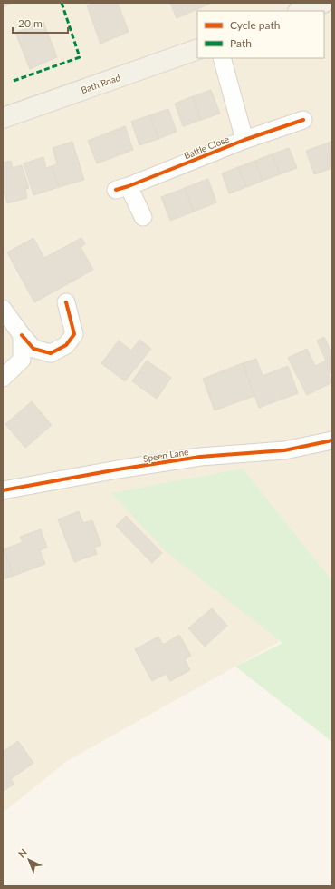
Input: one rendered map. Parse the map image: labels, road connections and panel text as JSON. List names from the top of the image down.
{
  "streets": {
    "main road": ["Bath Road"],
    "street": ["Battle Close", "Speen Lane"]
  },
  "legend": ["Cycle path", "Path"],
  "scale_bar": "20 m",
  "north": "top left"
}
